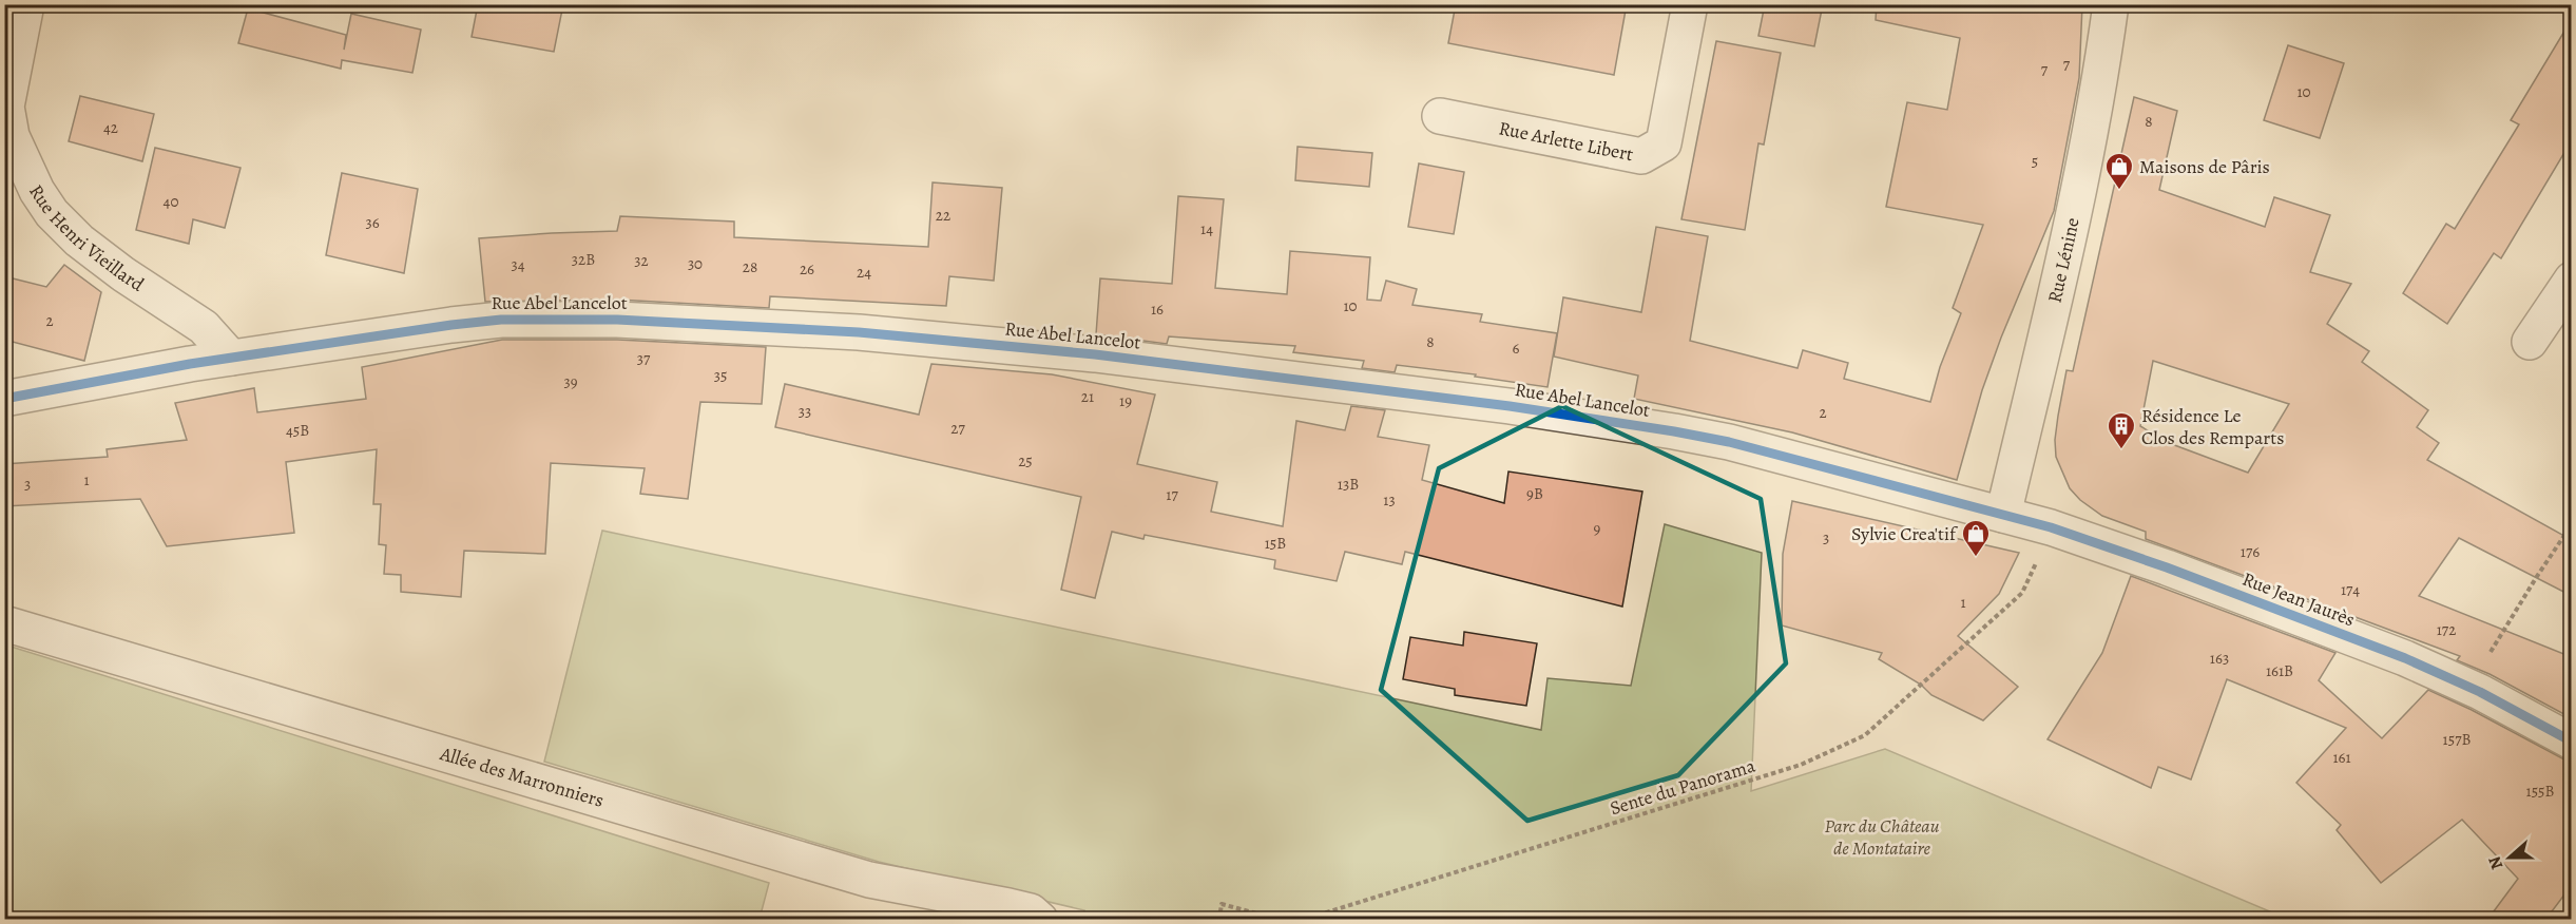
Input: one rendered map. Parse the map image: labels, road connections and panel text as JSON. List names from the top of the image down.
{
  "streets": {
    "street": [
      "Rue Arlette Libert",
      "Rue Henri Vieillard",
      "Rue Lénine",
      "Rue Abel Lancelot",
      "Rue Jean Jaurès",
      "Allée des Marronniers"
    ],
    "path": ["Sente du Panorama"]
  },
  "crossings": [
    ["Rue Henri Vieillard", "Rue Abel Lancelot"],
    ["Rue Lénine", "Rue Abel Lancelot"],
    ["Rue Lénine", "Rue Jean Jaurès"],
    ["Rue Abel Lancelot", "Rue Jean Jaurès"]
  ],
  "parks": ["Parc du Château de Montataire"],
  "places": {
    "shop": ["Maisons de Pâris", "Sylvie Crea'tif"],
    "building": ["Résidence Le Clos des Remparts"]
  },
  "house_numbers": [
    "7",
    "7",
    "10",
    "8",
    "42",
    "5",
    "40",
    "22",
    "36",
    "14",
    "32B",
    "32",
    "30",
    "34",
    "28",
    "26",
    "24",
    "10",
    "16",
    "2",
    "8",
    "6",
    "37",
    "35",
    "39",
    "21",
    "19",
    "33",
    "2",
    "27",
    "45B",
    "25",
    "1",
    "3",
    "13B",
    "9B",
    "17",
    "13",
    "9",
    "3",
    "15B",
    "176",
    "174",
    "1",
    "172",
    "163",
    "161B",
    "157B",
    "161",
    "155B"
  ],
  "north": "left"
}
